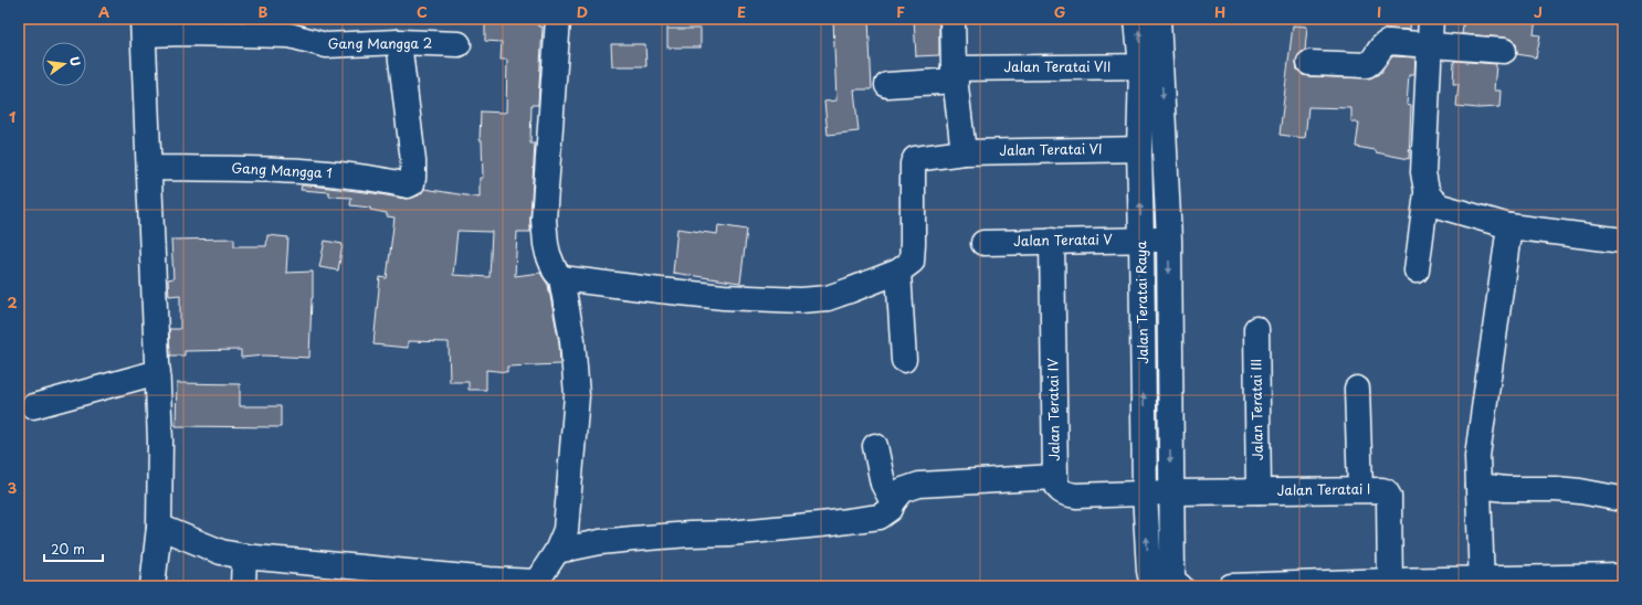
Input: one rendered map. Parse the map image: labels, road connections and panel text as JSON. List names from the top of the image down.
{
  "streets": {
    "street": [
      "Gang Mangga 2",
      "Jalan Teratai VII",
      "Jalan Teratai VI",
      "Gang Mangga 1",
      "Jalan Teratai V",
      "Jalan Teratai Raya",
      "Jalan Teratai IV",
      "Jalan Teratai III",
      "Jalan Teratai I"
    ]
  },
  "crossings": [
    ["Gang Mangga 2", "Gang Mangga 1"],
    ["Jalan Teratai VII", "Jalan Teratai Raya"],
    ["Jalan Teratai VI", "Jalan Teratai Raya"],
    ["Jalan Teratai V", "Jalan Teratai Raya"],
    ["Jalan Teratai V", "Jalan Teratai IV"],
    ["Jalan Teratai Raya", "Jalan Teratai IV"],
    ["Jalan Teratai Raya", "Jalan Teratai I"],
    ["Jalan Teratai IV", "Jalan Teratai I"],
    ["Jalan Teratai III", "Jalan Teratai I"]
  ],
  "scale_bar": "20 m",
  "north": "right",
  "grid": {
    "columns": [
      "A",
      "B",
      "C",
      "D",
      "E",
      "F",
      "G",
      "H",
      "I",
      "J"
    ],
    "rows": ["1", "2", "3"]
  }
}
